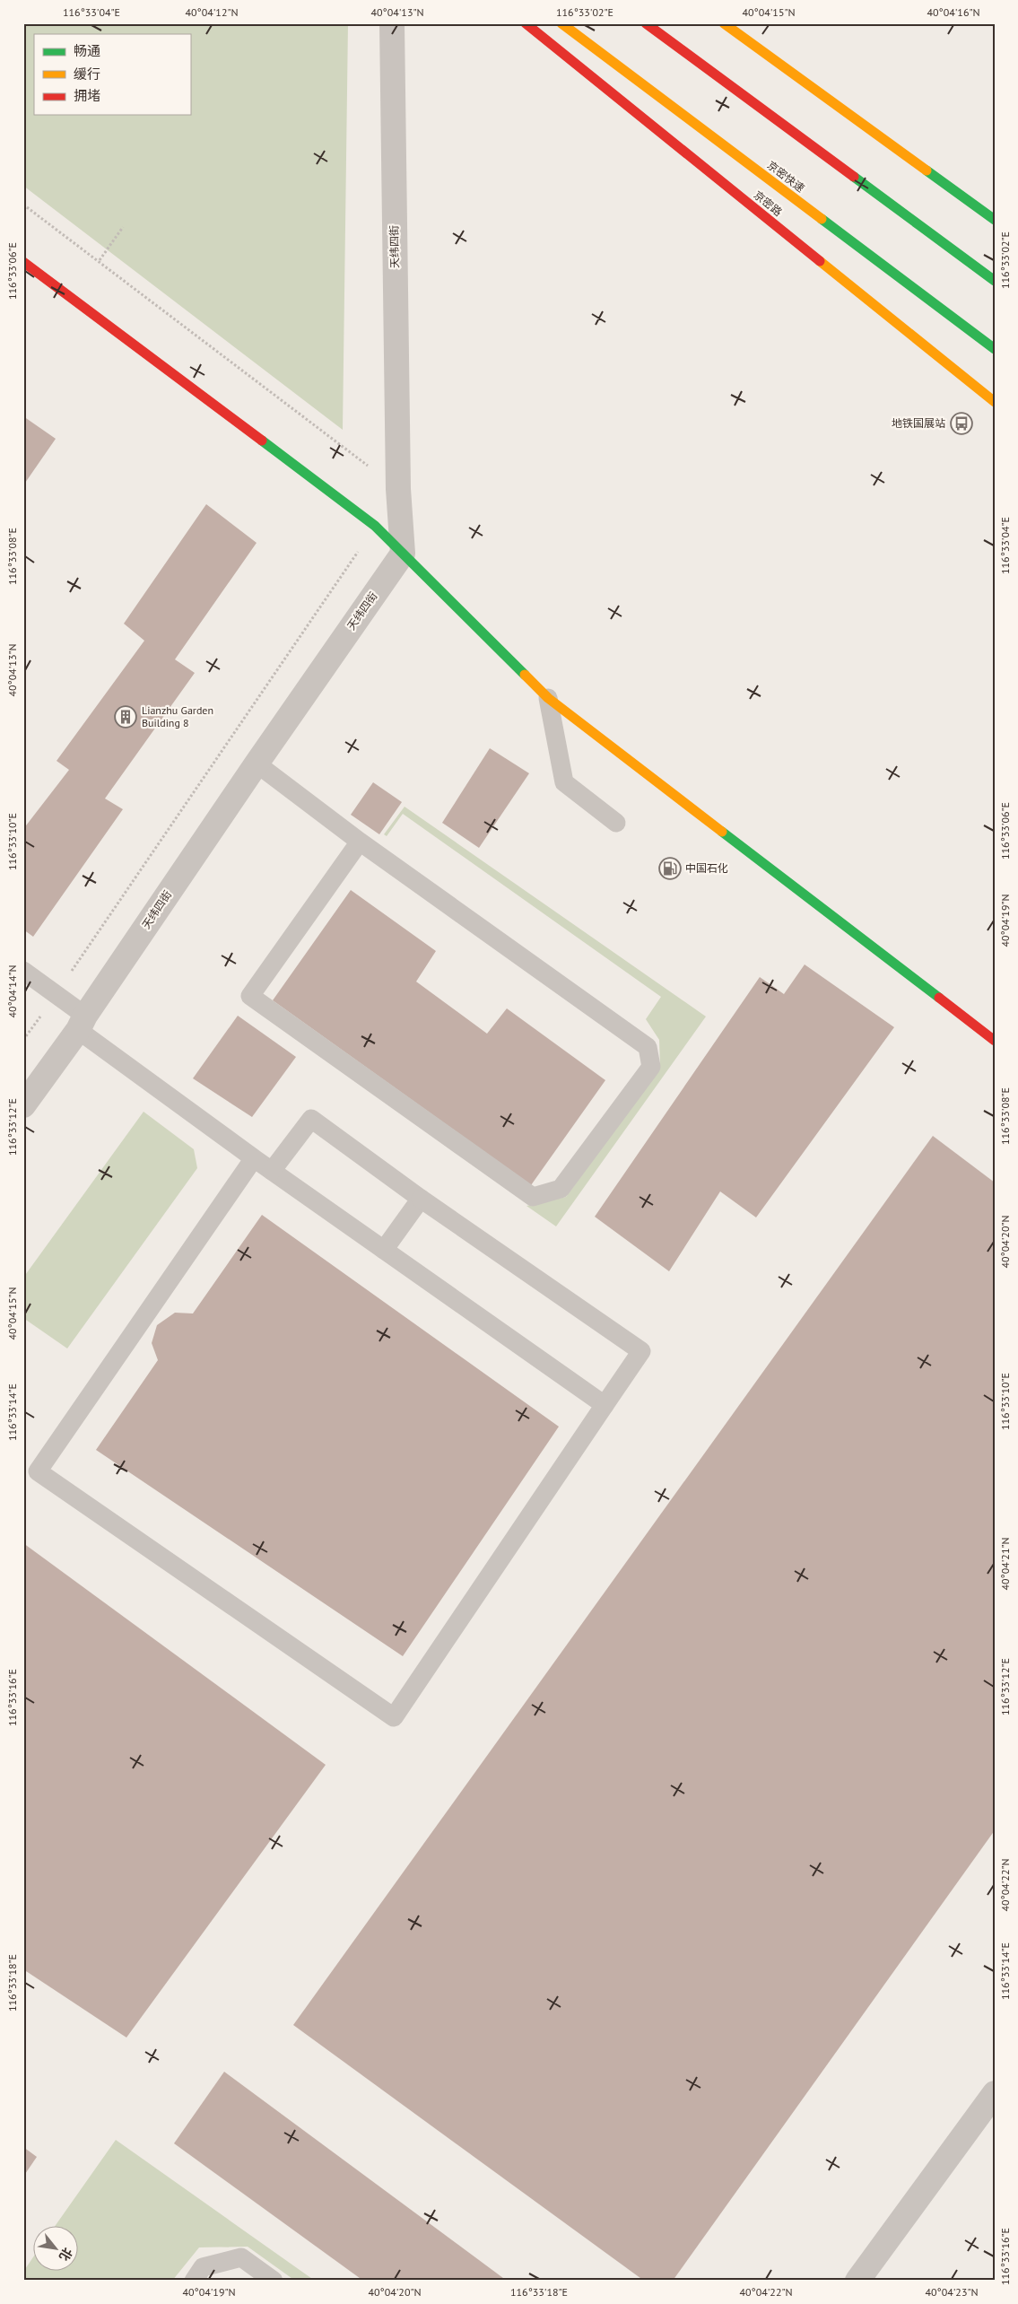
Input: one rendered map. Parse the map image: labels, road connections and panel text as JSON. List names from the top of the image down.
{
  "streets": {
    "main road": ["京密快速", "京密路"],
    "street": ["天纬四街"]
  },
  "places": {
    "bus stop": ["地铁国展站"],
    "building": ["Lianzhu Garden Building 8"],
    "fuel station": ["中国石化"]
  },
  "legend": ["畅通", "缓行", "拥堵"],
  "north": "bottom right",
  "coordinates": [
    "116°33'04\"E",
    "40°04'12\"N",
    "40°04'13\"N",
    "116°33'02\"E",
    "40°04'15\"N",
    "40°04'16\"N",
    "116°33'06\"E",
    "116°33'08\"E",
    "116°33'10\"E",
    "40°04'19\"N",
    "40°04'14\"N",
    "116°33'12\"E",
    "40°04'20\"N",
    "116°33'14\"E",
    "40°04'21\"N",
    "116°33'16\"E",
    "40°04'22\"N",
    "116°33'18\"E",
    "40°04'23\"N"
  ]
}
